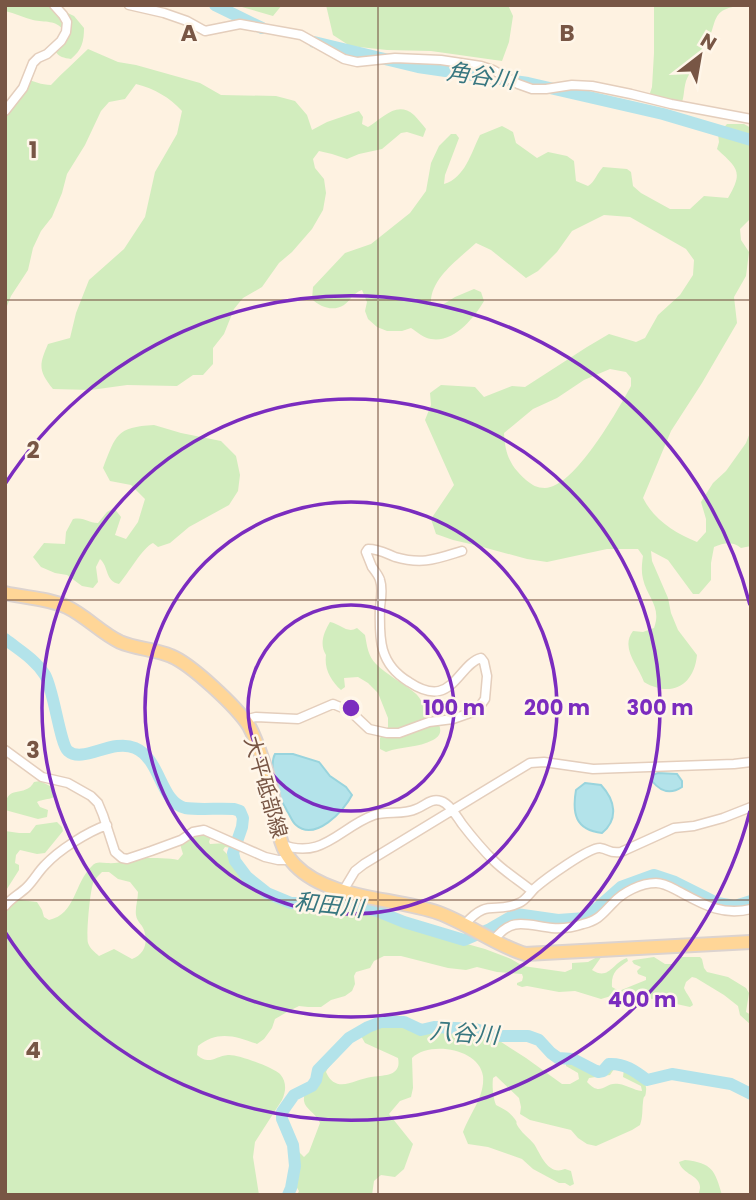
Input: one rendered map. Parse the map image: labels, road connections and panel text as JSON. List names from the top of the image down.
{
  "streets": {
    "main road": ["大平砥部線"]
  },
  "water": ["角谷川", "和田川", "八谷川"],
  "north": "top right",
  "grid": {
    "columns": ["A", "B"],
    "rows": [
      "1",
      "2",
      "3",
      "4"
    ]
  },
  "rings": [
    "100 m",
    "200 m",
    "300 m",
    "400 m"
  ]
}
